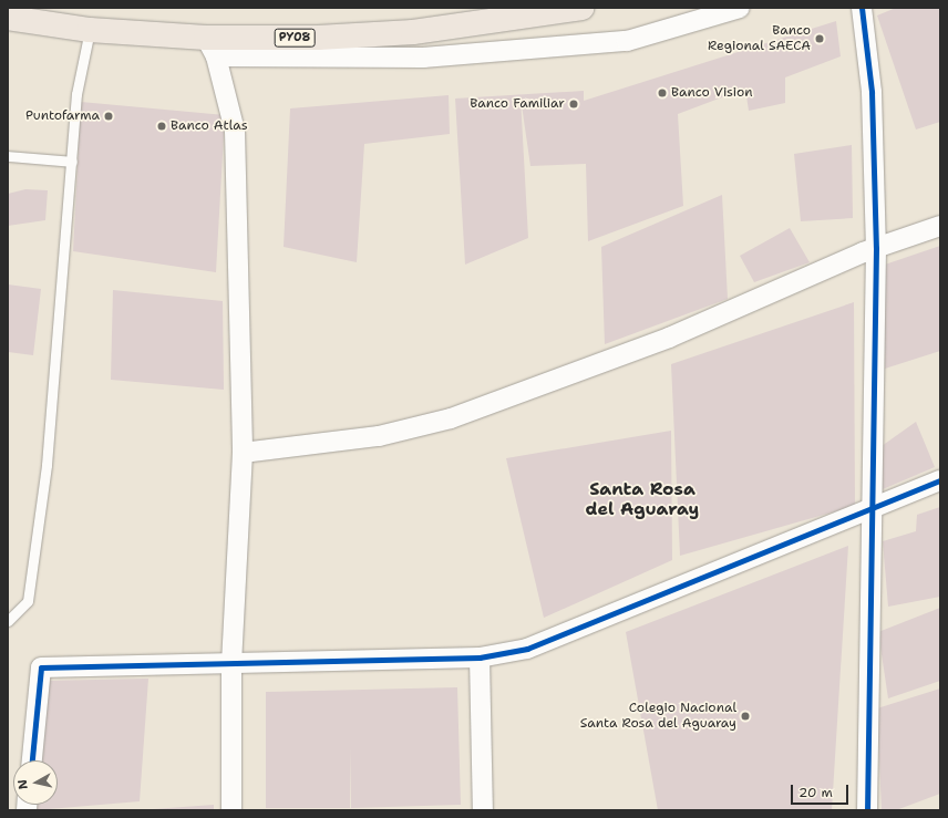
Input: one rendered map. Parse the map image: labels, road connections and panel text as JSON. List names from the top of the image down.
{
  "streets": {
    "highway": ["PY08"]
  },
  "districts": ["Santa Rosa del Aguaray"],
  "places": [
    "Banco Regional SAECA",
    "Banco Vision",
    "Banco Familiar",
    "Puntofarma",
    "Banco Atlas",
    "Colegio Nacional Santa Rosa del Aguaray"
  ],
  "scale_bar": "20 m",
  "north": "left"
}
